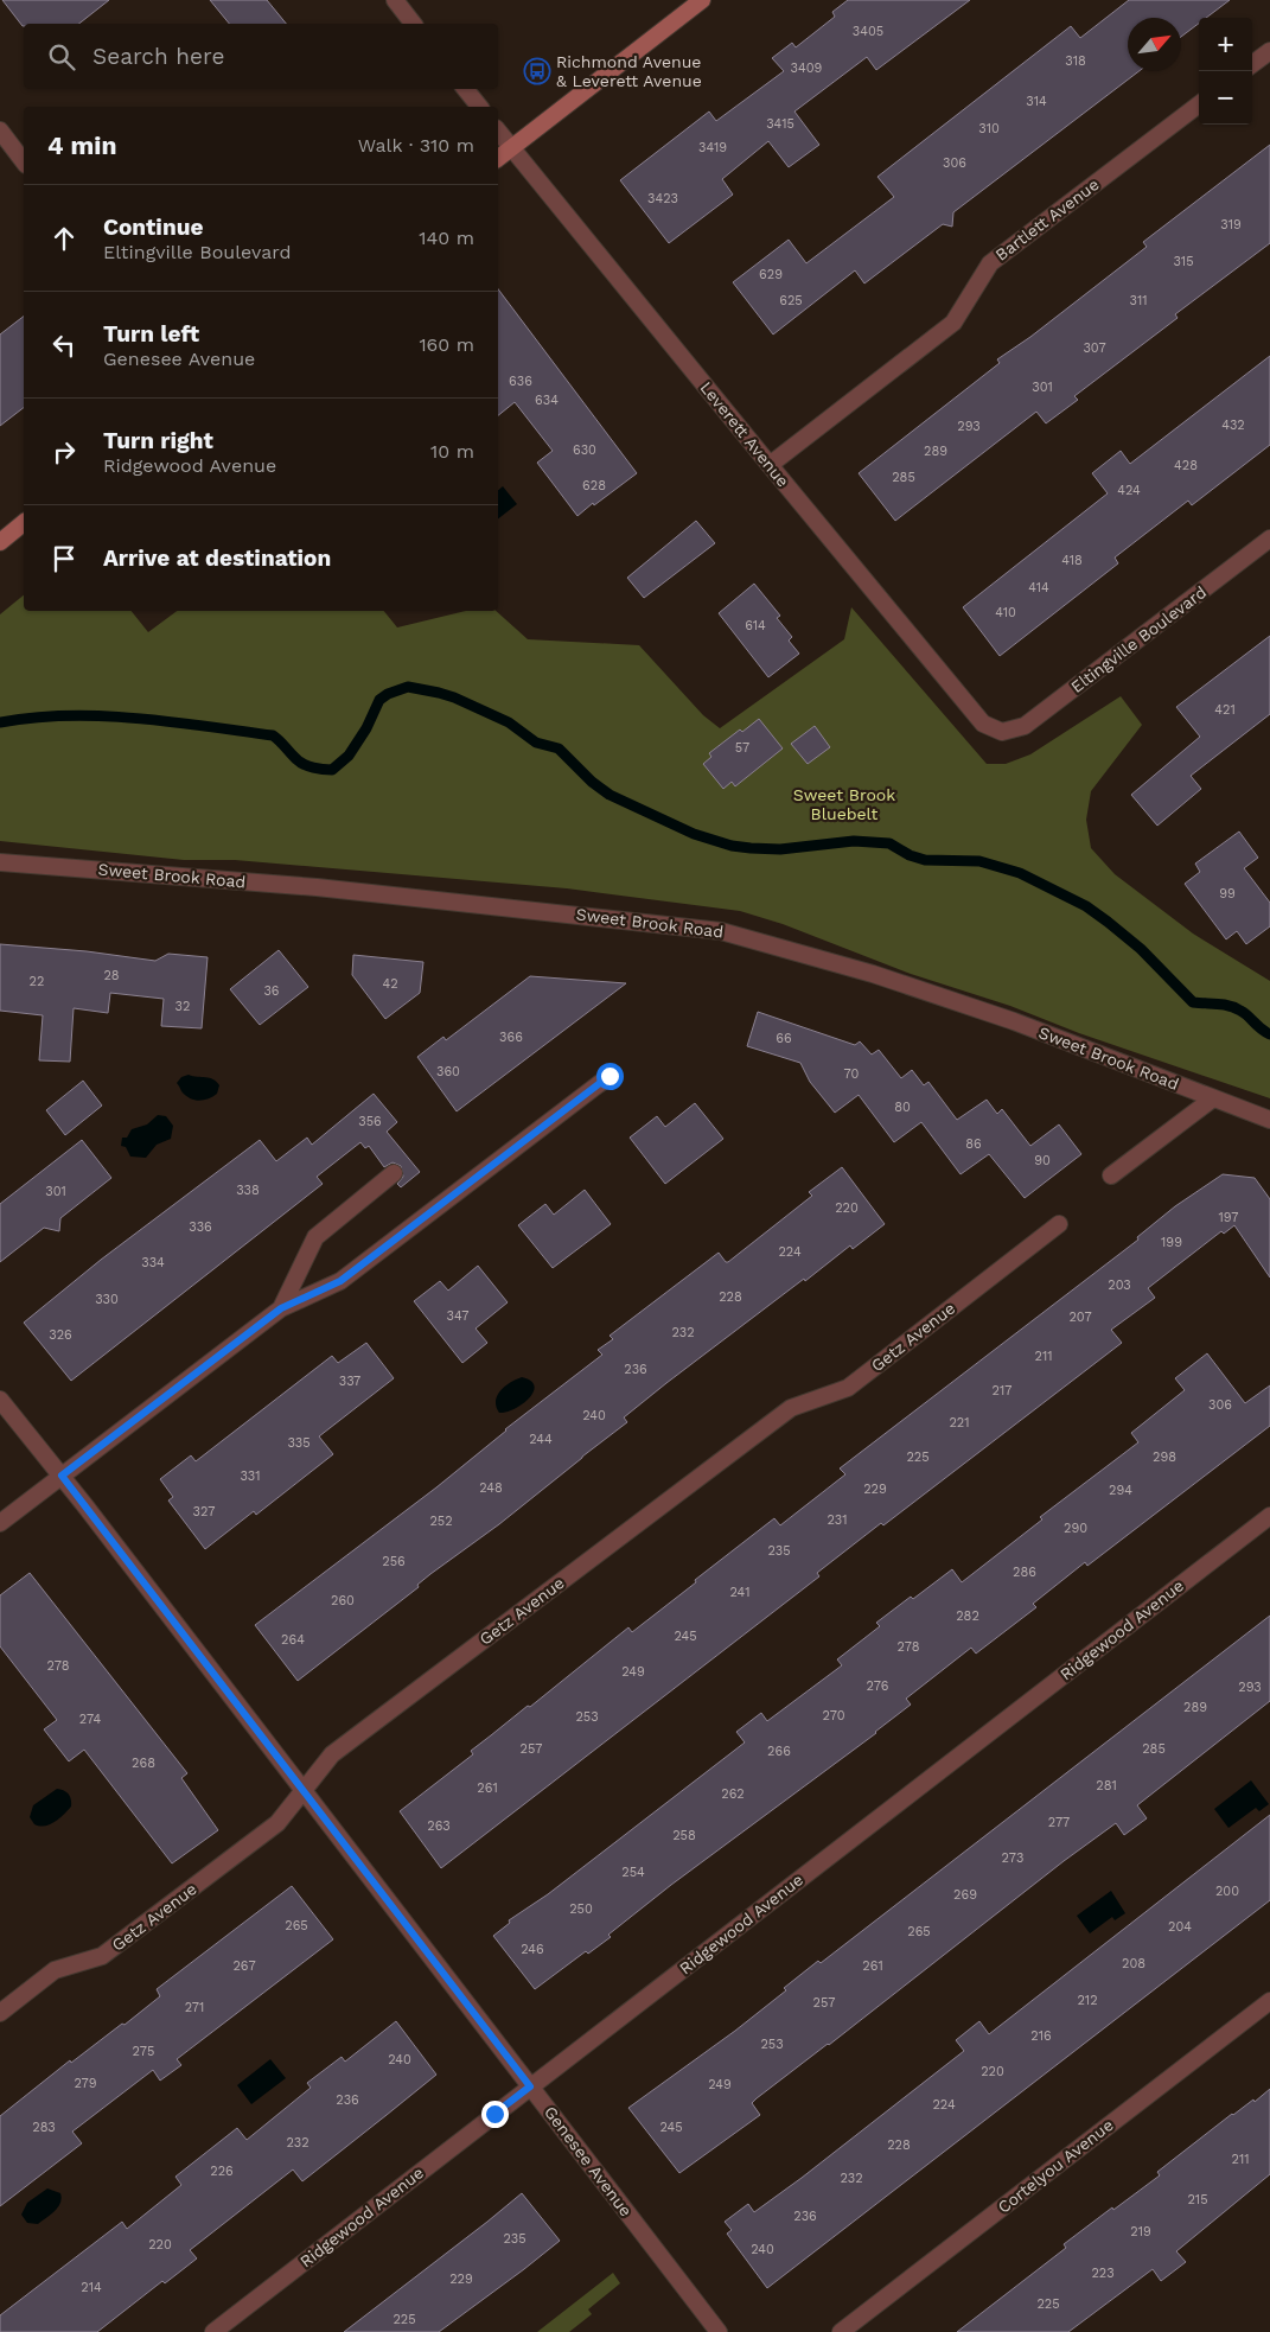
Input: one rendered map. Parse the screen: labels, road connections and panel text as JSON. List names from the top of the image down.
{
  "streets": {
    "street": [
      "Bartlett Avenue",
      "Leverett Avenue",
      "Eltingville Boulevard",
      "Sweet Brook Road",
      "Getz Avenue",
      "Ridgewood Avenue",
      "Genesee Avenue",
      "Cortelyou Avenue"
    ]
  },
  "crossings": [
    ["Bartlett Avenue", "Leverett Avenue"],
    ["Leverett Avenue", "Eltingville Boulevard"],
    ["Getz Avenue", "Genesee Avenue"],
    ["Ridgewood Avenue", "Genesee Avenue"]
  ],
  "parks": ["Sweet Brook Bluebelt"],
  "places": {
    "bus stop": ["Richmond Avenue & Leverett Avenue"]
  },
  "house_numbers": [
    "3405",
    "318",
    "3409",
    "314",
    "3415",
    "310",
    "3419",
    "306",
    "3423",
    "319",
    "315",
    "629",
    "625",
    "311",
    "307",
    "636",
    "301",
    "634",
    "432",
    "293",
    "630",
    "289",
    "428",
    "285",
    "628",
    "424",
    "418",
    "414",
    "410",
    "614",
    "421",
    "57",
    "99",
    "28",
    "22",
    "42",
    "36",
    "32",
    "366",
    "66",
    "360",
    "70",
    "80",
    "356",
    "86",
    "90",
    "338",
    "301",
    "220",
    "197",
    "336",
    "199",
    "224",
    "334",
    "203",
    "228",
    "330",
    "347",
    "207",
    "232",
    "326",
    "211",
    "236",
    "337",
    "217",
    "306",
    "240",
    "221",
    "244",
    "335",
    "225",
    "298",
    "331",
    "248",
    "229",
    "294",
    "327",
    "231",
    "252",
    "290",
    "235",
    "256",
    "286",
    "241",
    "260",
    "282",
    "245",
    "264",
    "278",
    "278",
    "249",
    "276",
    "293",
    "289",
    "270",
    "253",
    "274",
    "257",
    "285",
    "266",
    "268",
    "281",
    "261",
    "262",
    "277",
    "263",
    "258",
    "273",
    "254",
    "200",
    "269",
    "250",
    "265",
    "204",
    "265",
    "246",
    "208",
    "267",
    "261",
    "212",
    "257",
    "271",
    "216",
    "253",
    "275",
    "240",
    "220",
    "279",
    "249",
    "236",
    "224",
    "283",
    "245",
    "232",
    "228",
    "211",
    "226",
    "232",
    "215",
    "236",
    "219",
    "235",
    "220",
    "240",
    "223",
    "229",
    "214",
    "225",
    "225"
  ],
  "north": "top right",
  "page": {
    "map_buttons": ["+", "−"],
    "search": "Search here",
    "heading": ["4 min", "Walk · 310 m"],
    "list": [
      ["Continue", "Eltingville Boulevard", "140 m"],
      ["Turn left", "Genesee Avenue", "160 m"],
      ["Turn right", "Ridgewood Avenue", "10 m"],
      "Arrive at destination"
    ]
  }
}
